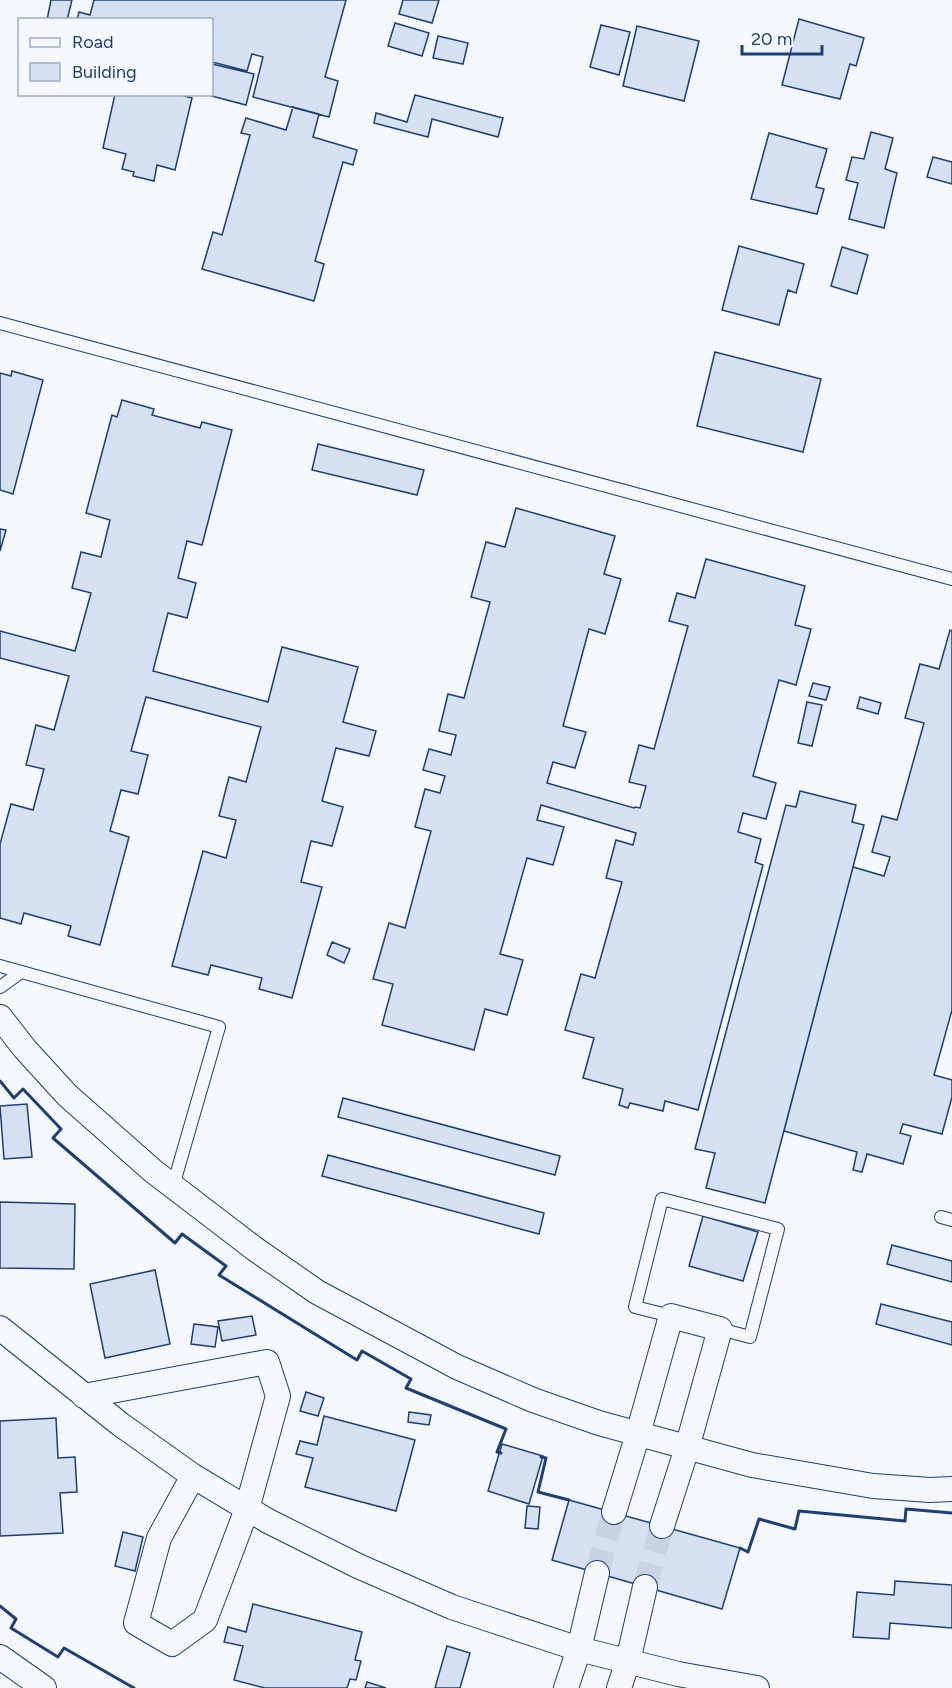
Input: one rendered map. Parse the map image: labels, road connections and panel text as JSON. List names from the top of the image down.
{
  "legend": ["Road", "Building"],
  "scale_bar": "20 m"
}
